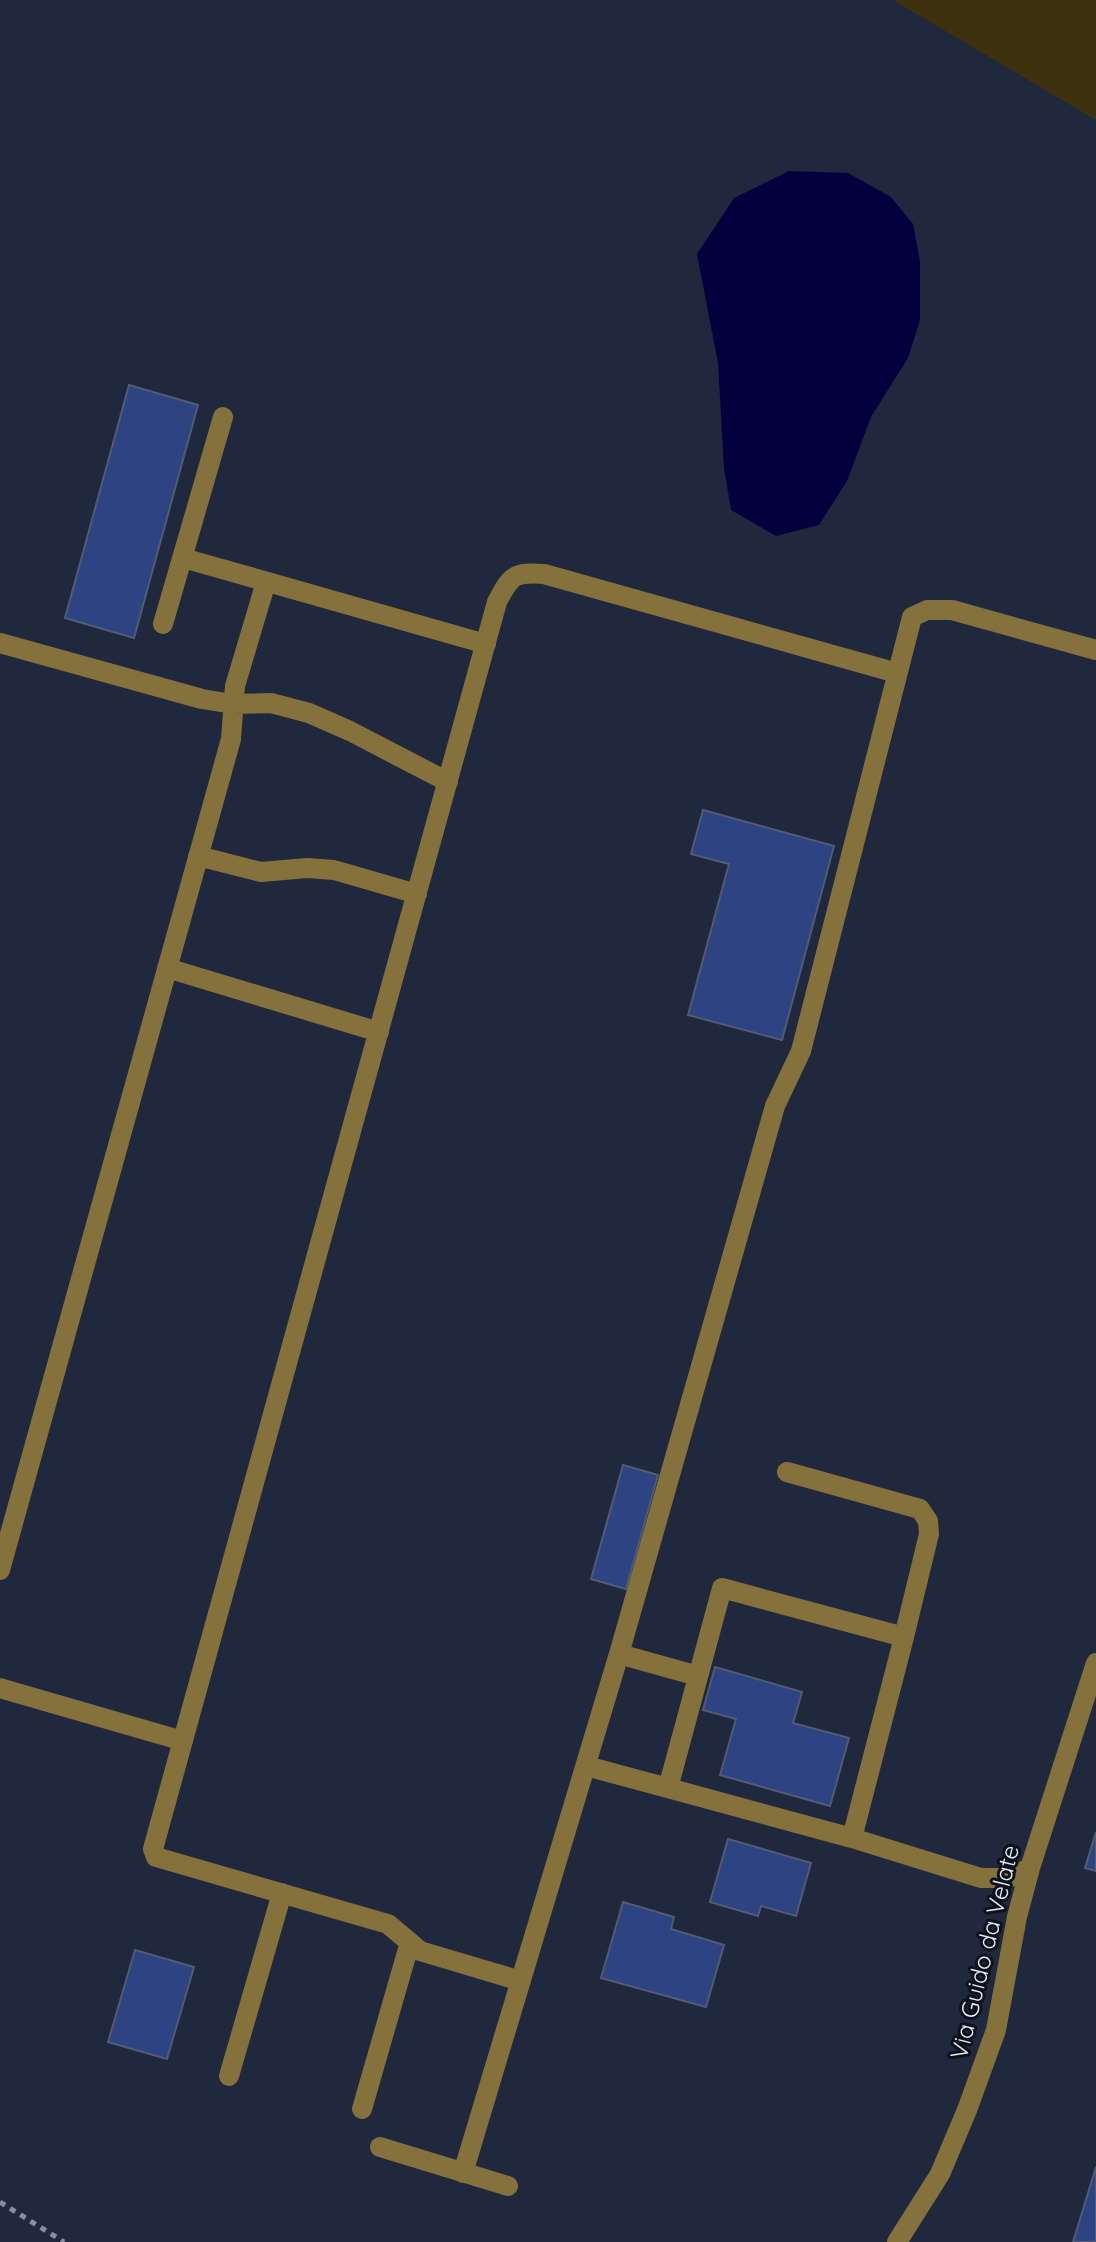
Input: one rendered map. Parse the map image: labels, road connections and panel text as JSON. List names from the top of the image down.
{
  "streets": {
    "lane": ["Via Guido da Velate"]
  }
}
